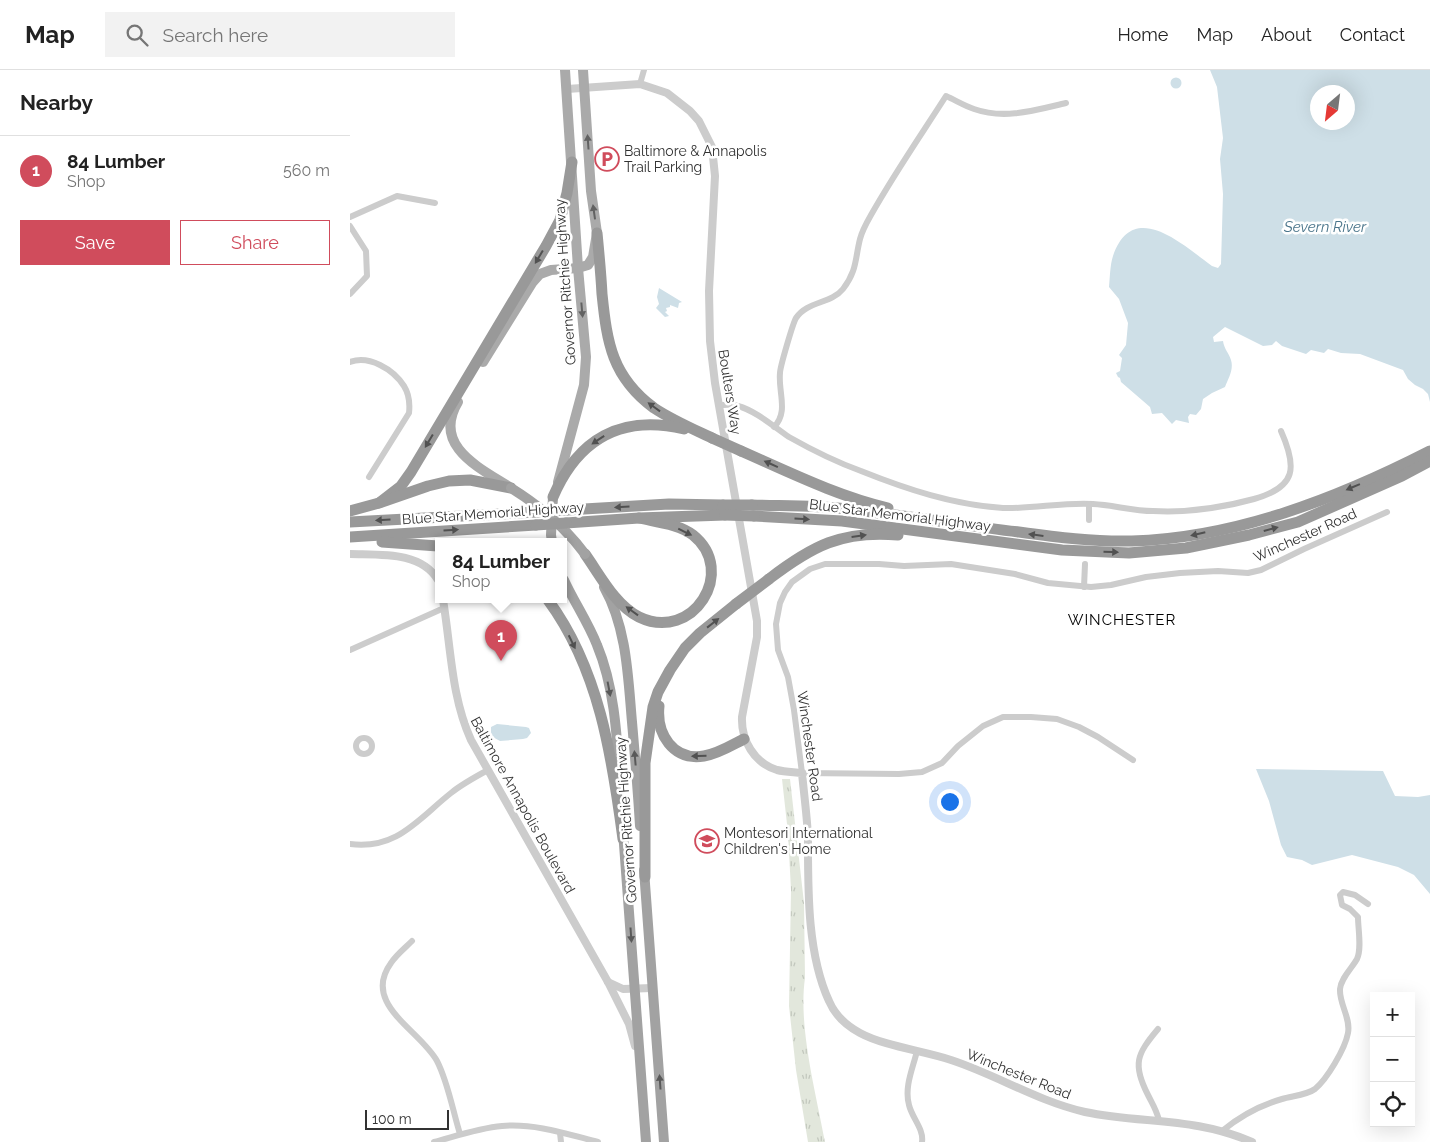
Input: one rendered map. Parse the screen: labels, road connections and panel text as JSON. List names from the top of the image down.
{
  "streets": {
    "highway": ["Governor Ritchie Highway", "Blue Star Memorial Highway"],
    "street": ["Boulters Way", "Winchester Road", "Baltimore Annapolis Boulevard"]
  },
  "crossings": [
    ["Governor Ritchie Highway", "Boulters Way"],
    ["Governor Ritchie Highway", "Baltimore Annapolis Boulevard"]
  ],
  "districts": ["WINCHESTER"],
  "water": ["Severn River"],
  "places": {
    "parking": ["Baltimore & Annapolis Trail Parking"],
    "school or university": ["Montesori International Children's Home"]
  },
  "scale_bar": "100 m",
  "north": "bottom left",
  "page": {
    "header": "Map",
    "search": "Search here",
    "nav": [
      "Home",
      "Map",
      "About",
      "Contact"
    ],
    "heading": "Nearby",
    "list": [
      {
        "mark": "1",
        "name": "84 Lumber",
        "note": "Shop",
        "value": "560 m"
      }
    ],
    "buttons": ["Save", "Share"],
    "popup": ["84 Lumber", "Shop"],
    "pins": "1",
    "map_buttons": ["+", "−"],
    "scale": "100 m"
  }
}
